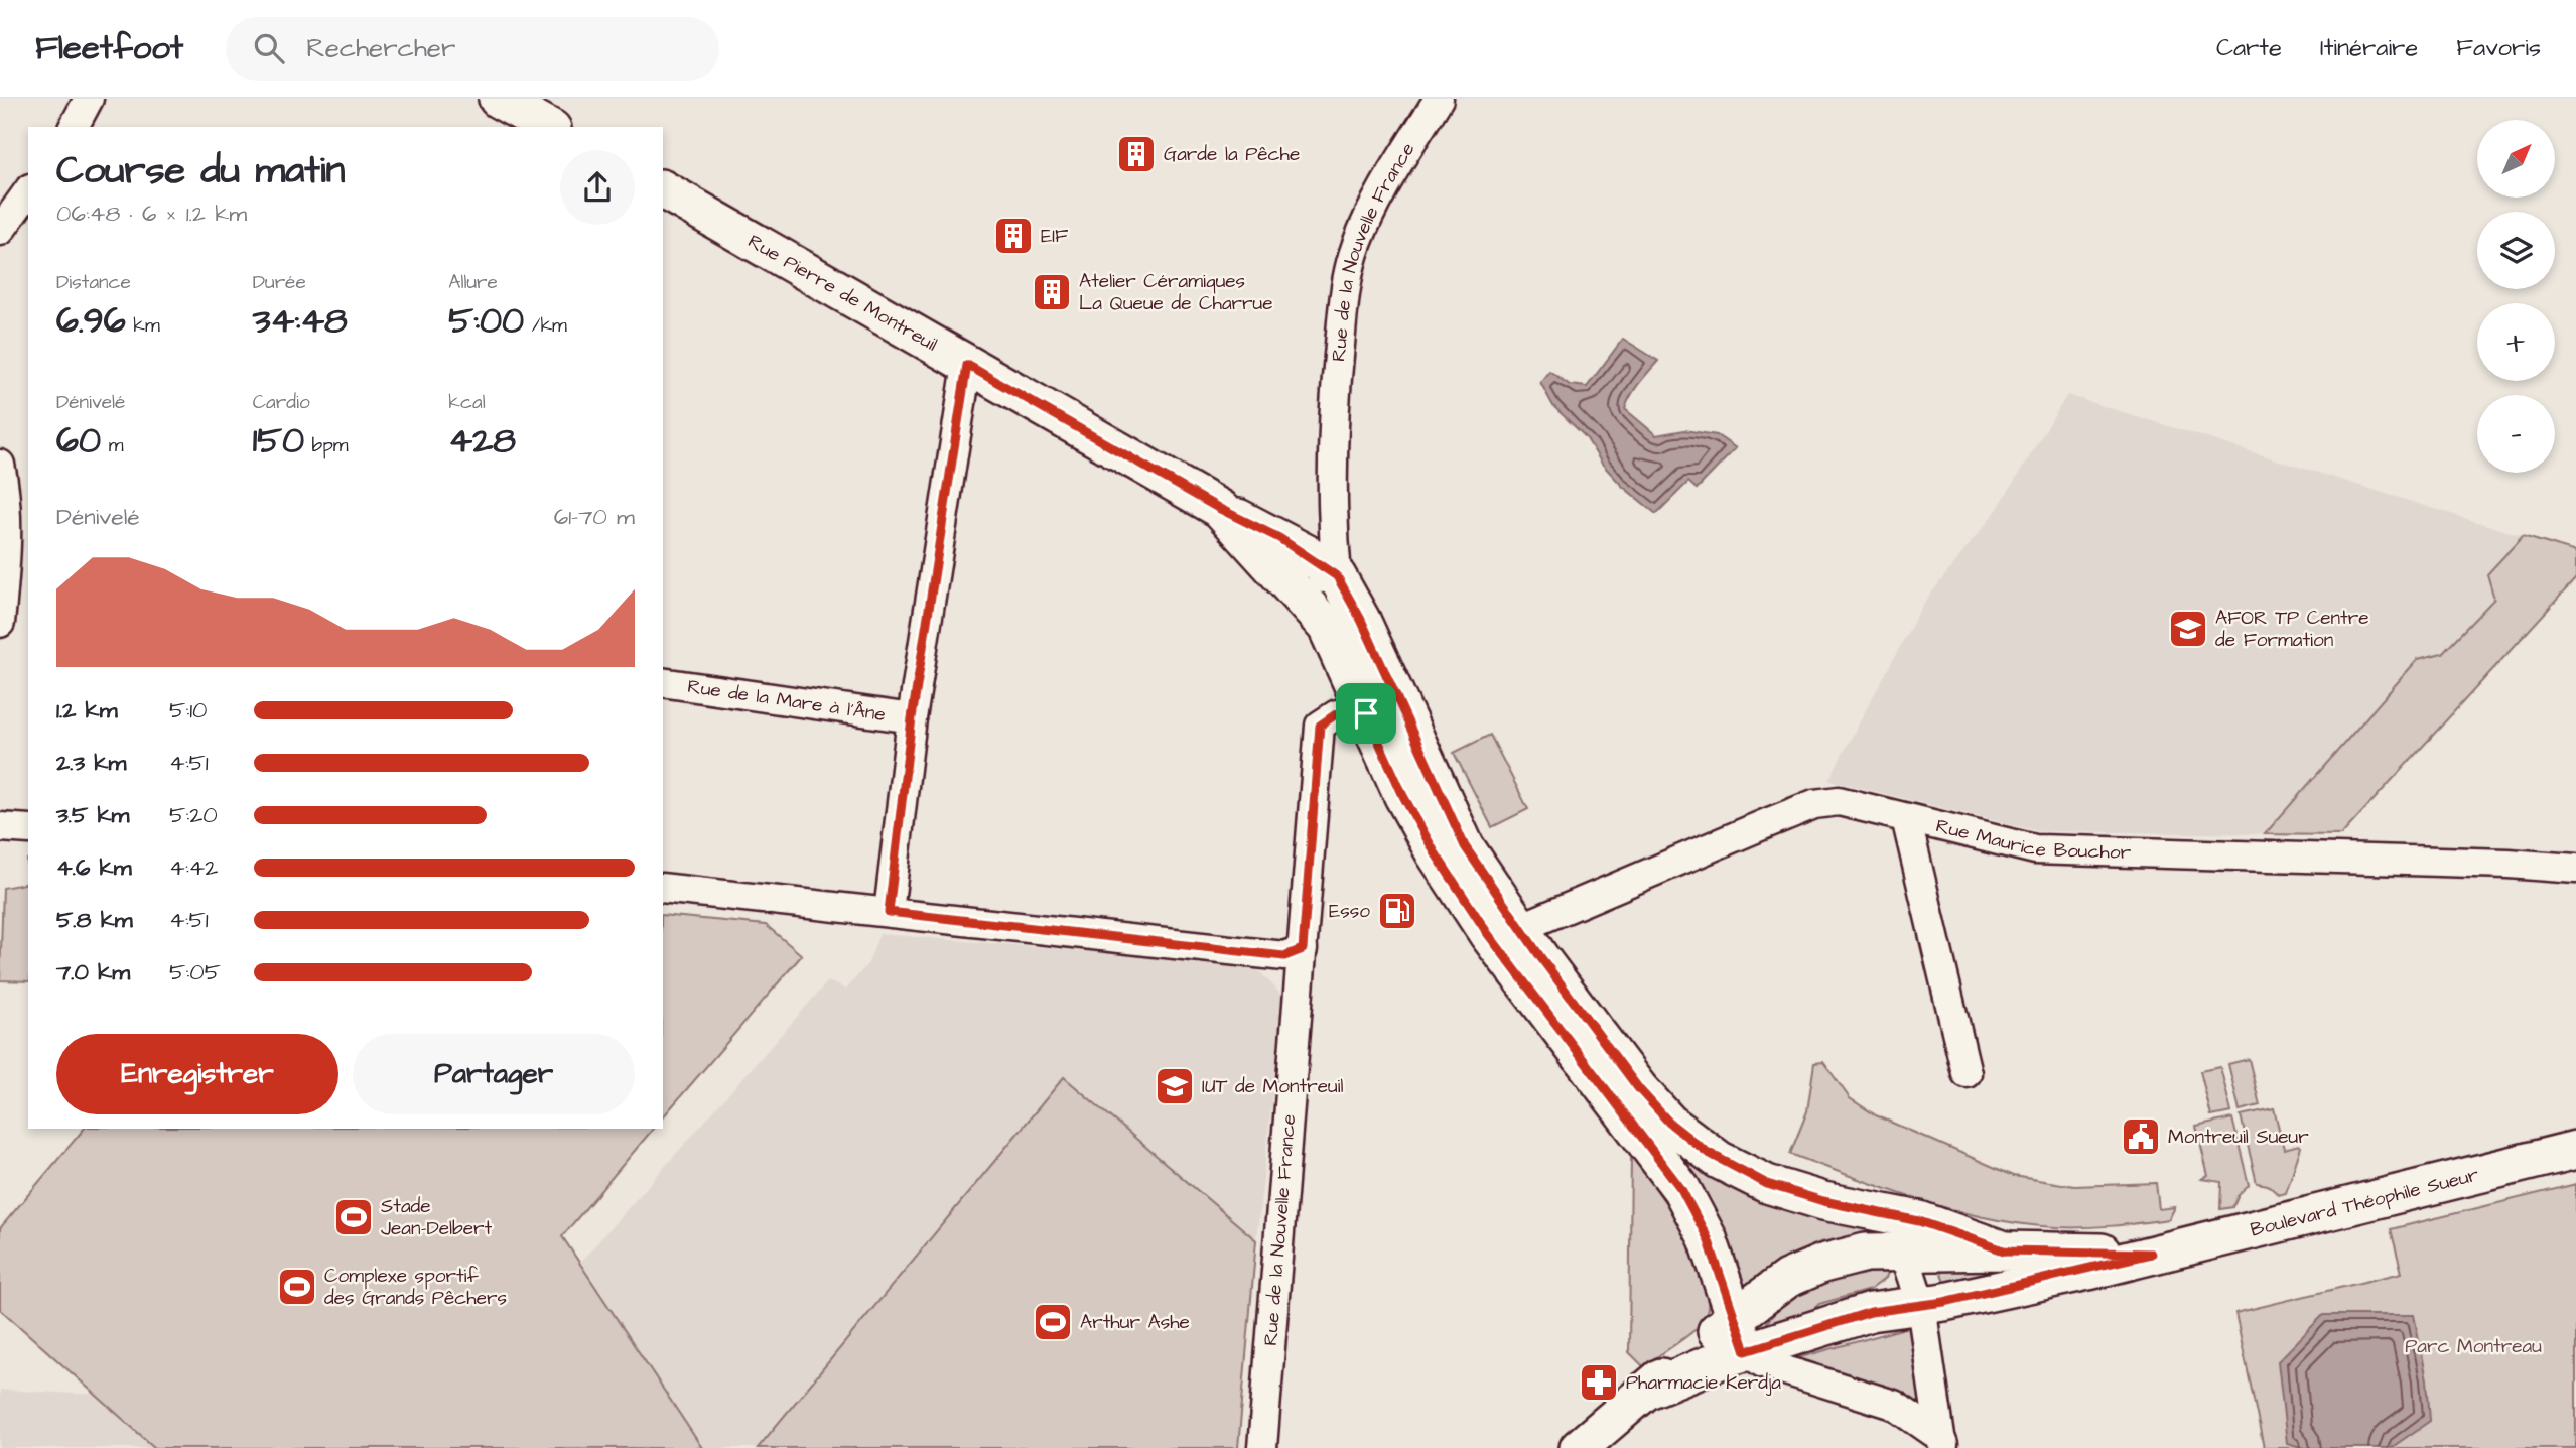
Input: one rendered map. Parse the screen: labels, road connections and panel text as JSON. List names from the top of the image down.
{
  "streets": {
    "main road": ["Rue Pierre de Montreuil", "Boulevard Théophile Sueur"],
    "street": ["Rue de la Nouvelle France", "Rue de la Mare à l'Âne", "Rue Maurice Bouchor"]
  },
  "crossings": [
    ["Rue de la Nouvelle France", "Rue Pierre de Montreuil"],
    ["Rue Pierre de Montreuil", "Boulevard Théophile Sueur"]
  ],
  "parks": ["Parc Montreau"],
  "places": {
    "building": ["Garde la Pêche", "EIF", "Atelier Céramiques La Queue de Charrue"],
    "school or university": ["AFOR TP Centre de Formation", "IUT de Montreuil"],
    "fuel station": ["Esso"],
    "public building": ["Montreuil Sueur"],
    "sports": ["Stade Jean-Delbert", "Complexe sportif des Grands Pêchers", "Arthur Ashe"],
    "pharmacy": ["Pharmacie Kerdja"]
  },
  "north": "top right",
  "page": {
    "header": "Fleetfoot",
    "search": "Rechercher",
    "nav": ["Carte", "Itinéraire", "Favoris"],
    "map_buttons": ["+", "−"],
    "heading": ["Course du matin", "06:48 · 6 × 1.2 km"],
    "stats": [
      ["Distance", "6.96 km"],
      ["Durée", "34:48"],
      ["Allure", "5:00 /km"],
      ["Dénivelé", "60 m"],
      ["Cardio", "150 bpm"],
      ["kcal", "428"]
    ],
    "chart": ["Dénivelé", "61–70 m"],
    "list": [
      {
        "name": "1.2 km",
        "note": "5:10"
      },
      {
        "name": "2.3 km",
        "note": "4:51"
      },
      {
        "name": "3.5 km",
        "note": "5:20"
      },
      {
        "name": "4.6 km",
        "note": "4:42"
      },
      {
        "name": "5.8 km",
        "note": "4:51"
      },
      {
        "name": "7.0 km",
        "note": "5:05"
      }
    ],
    "buttons": ["Enregistrer", "Partager"]
  }
}
